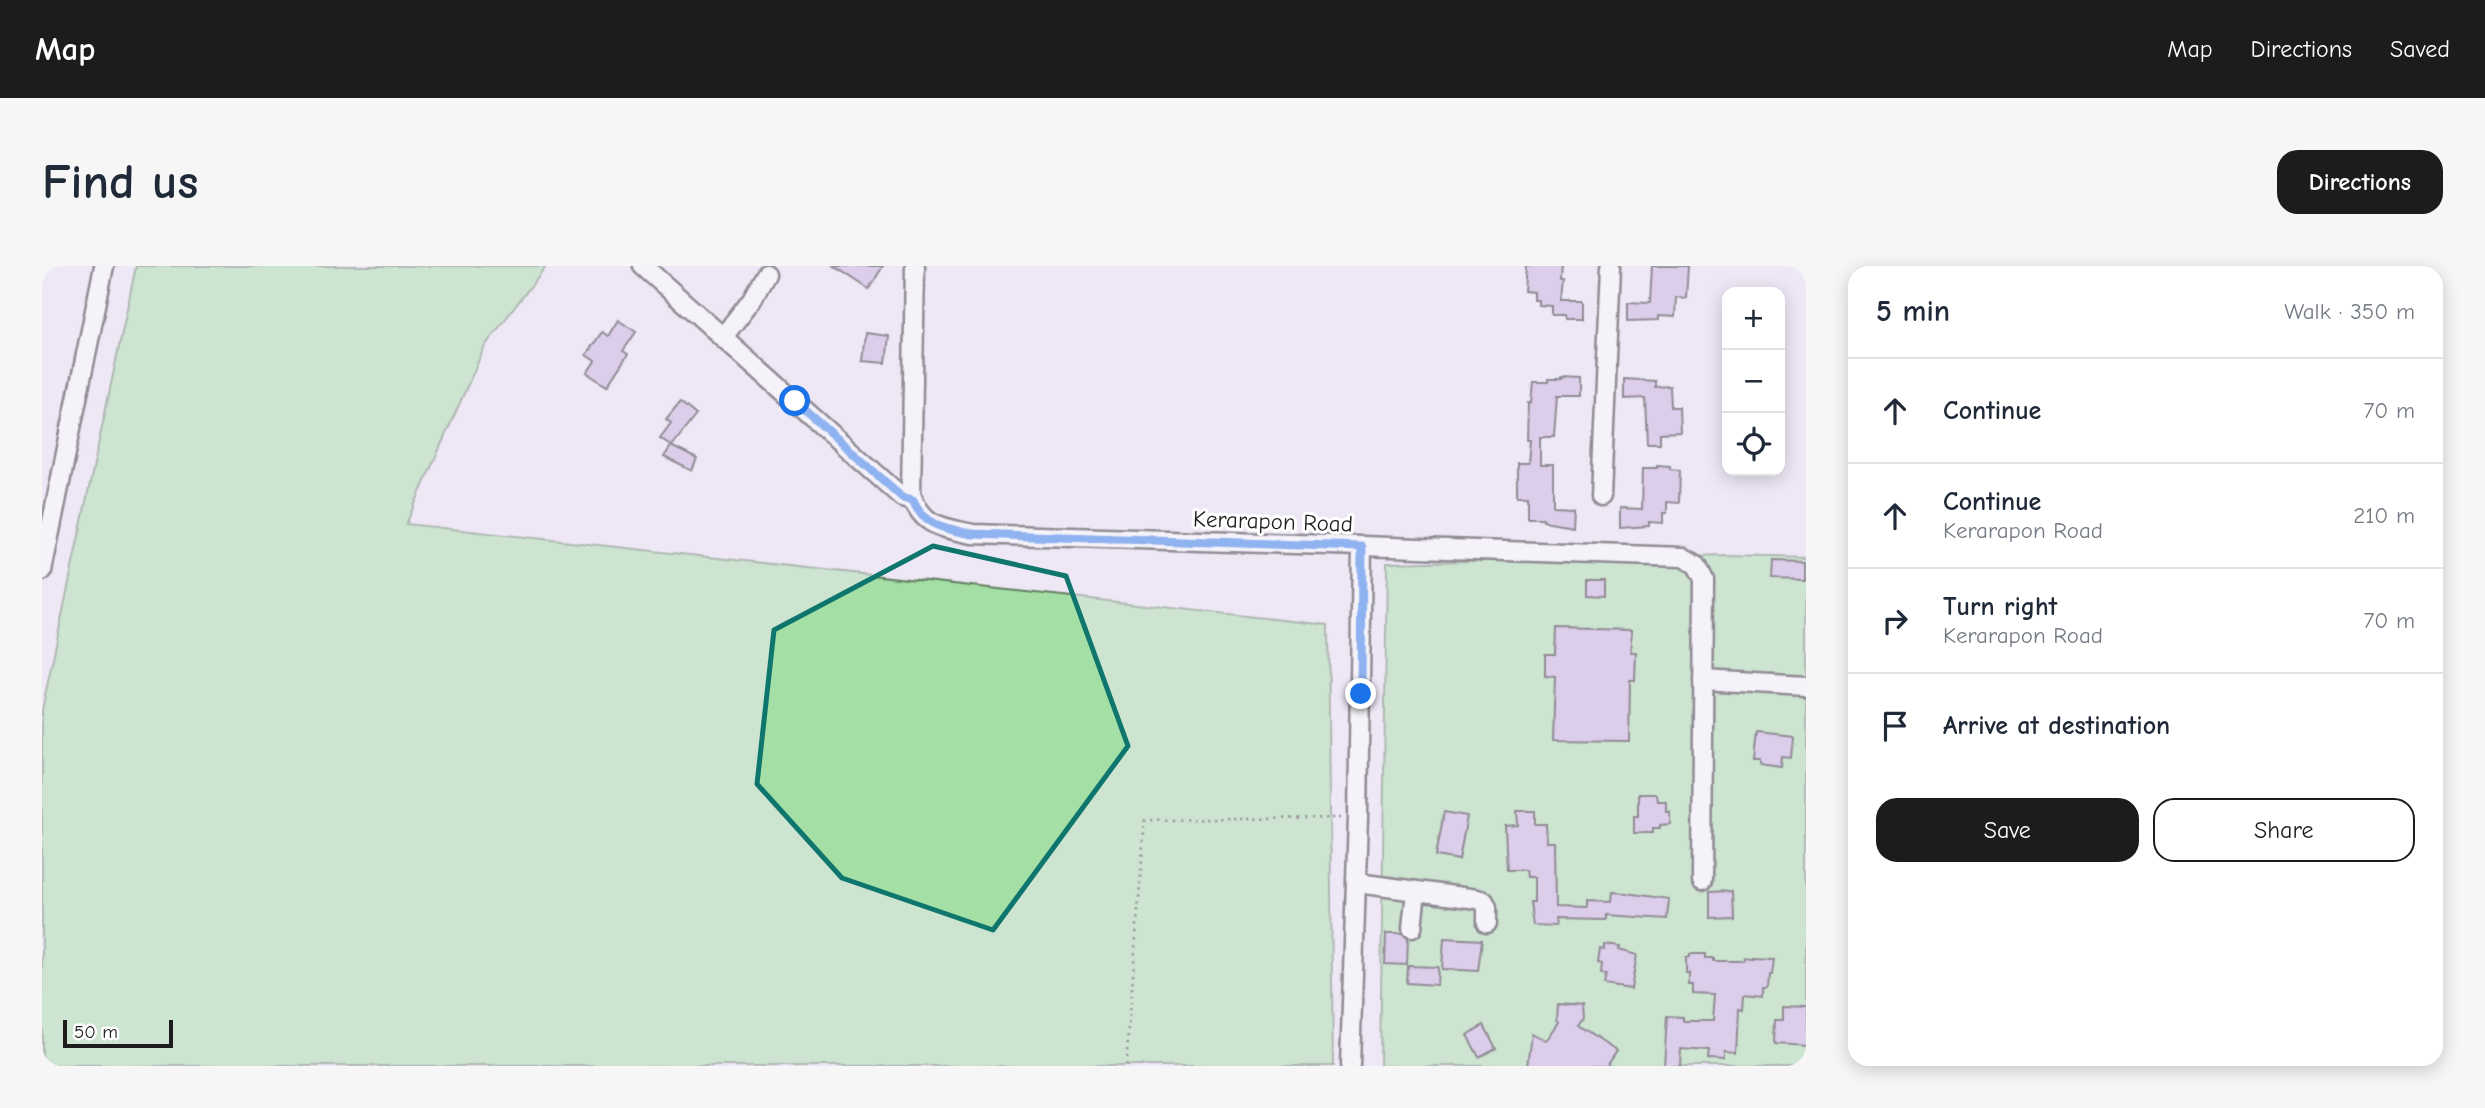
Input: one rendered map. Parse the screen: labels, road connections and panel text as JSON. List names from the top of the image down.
{
  "streets": {
    "street": ["Kerarapon Road"]
  },
  "scale_bar": "50 m",
  "page": {
    "header": "Map",
    "nav": ["Map", "Directions", "Saved"],
    "buttons": [
      "Directions",
      ["Save", "Share"]
    ],
    "title": "Find us",
    "heading": ["5 min", "Walk · 350 m"],
    "map_buttons": ["+", "−"],
    "list": [
      ["Continue", "70 m"],
      ["Continue", "Kerarapon Road", "210 m"],
      ["Turn right", "Kerarapon Road", "70 m"],
      "Arrive at destination"
    ],
    "scale": "50 m"
  }
}
